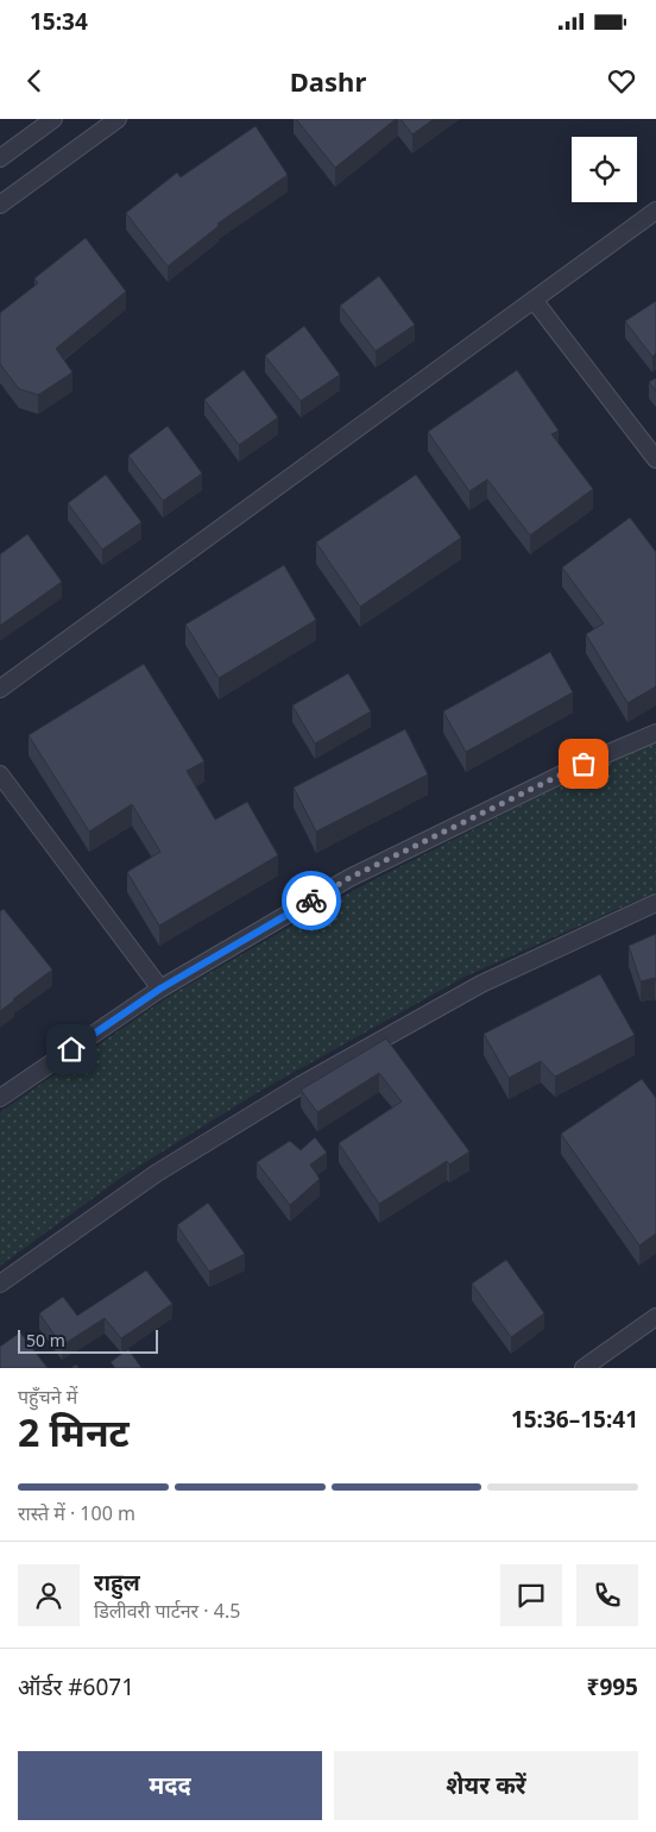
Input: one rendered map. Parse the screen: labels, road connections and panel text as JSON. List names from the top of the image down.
{
  "scale_bar": "50 m",
  "page": {
    "status": "15:34",
    "header": "Dashr",
    "scale": "50 m",
    "heading": ["2 मिनट", "पहुँचने में", "15:36–15:41"],
    "panel": [
      "राहुल",
      "डिलीवरी पार्टनर · 4.5",
      "ऑर्डर #6071",
      "₹995"
    ],
    "bar": "रास्ते में · 100 m",
    "buttons": ["मदद", "शेयर करें"]
  }
}
